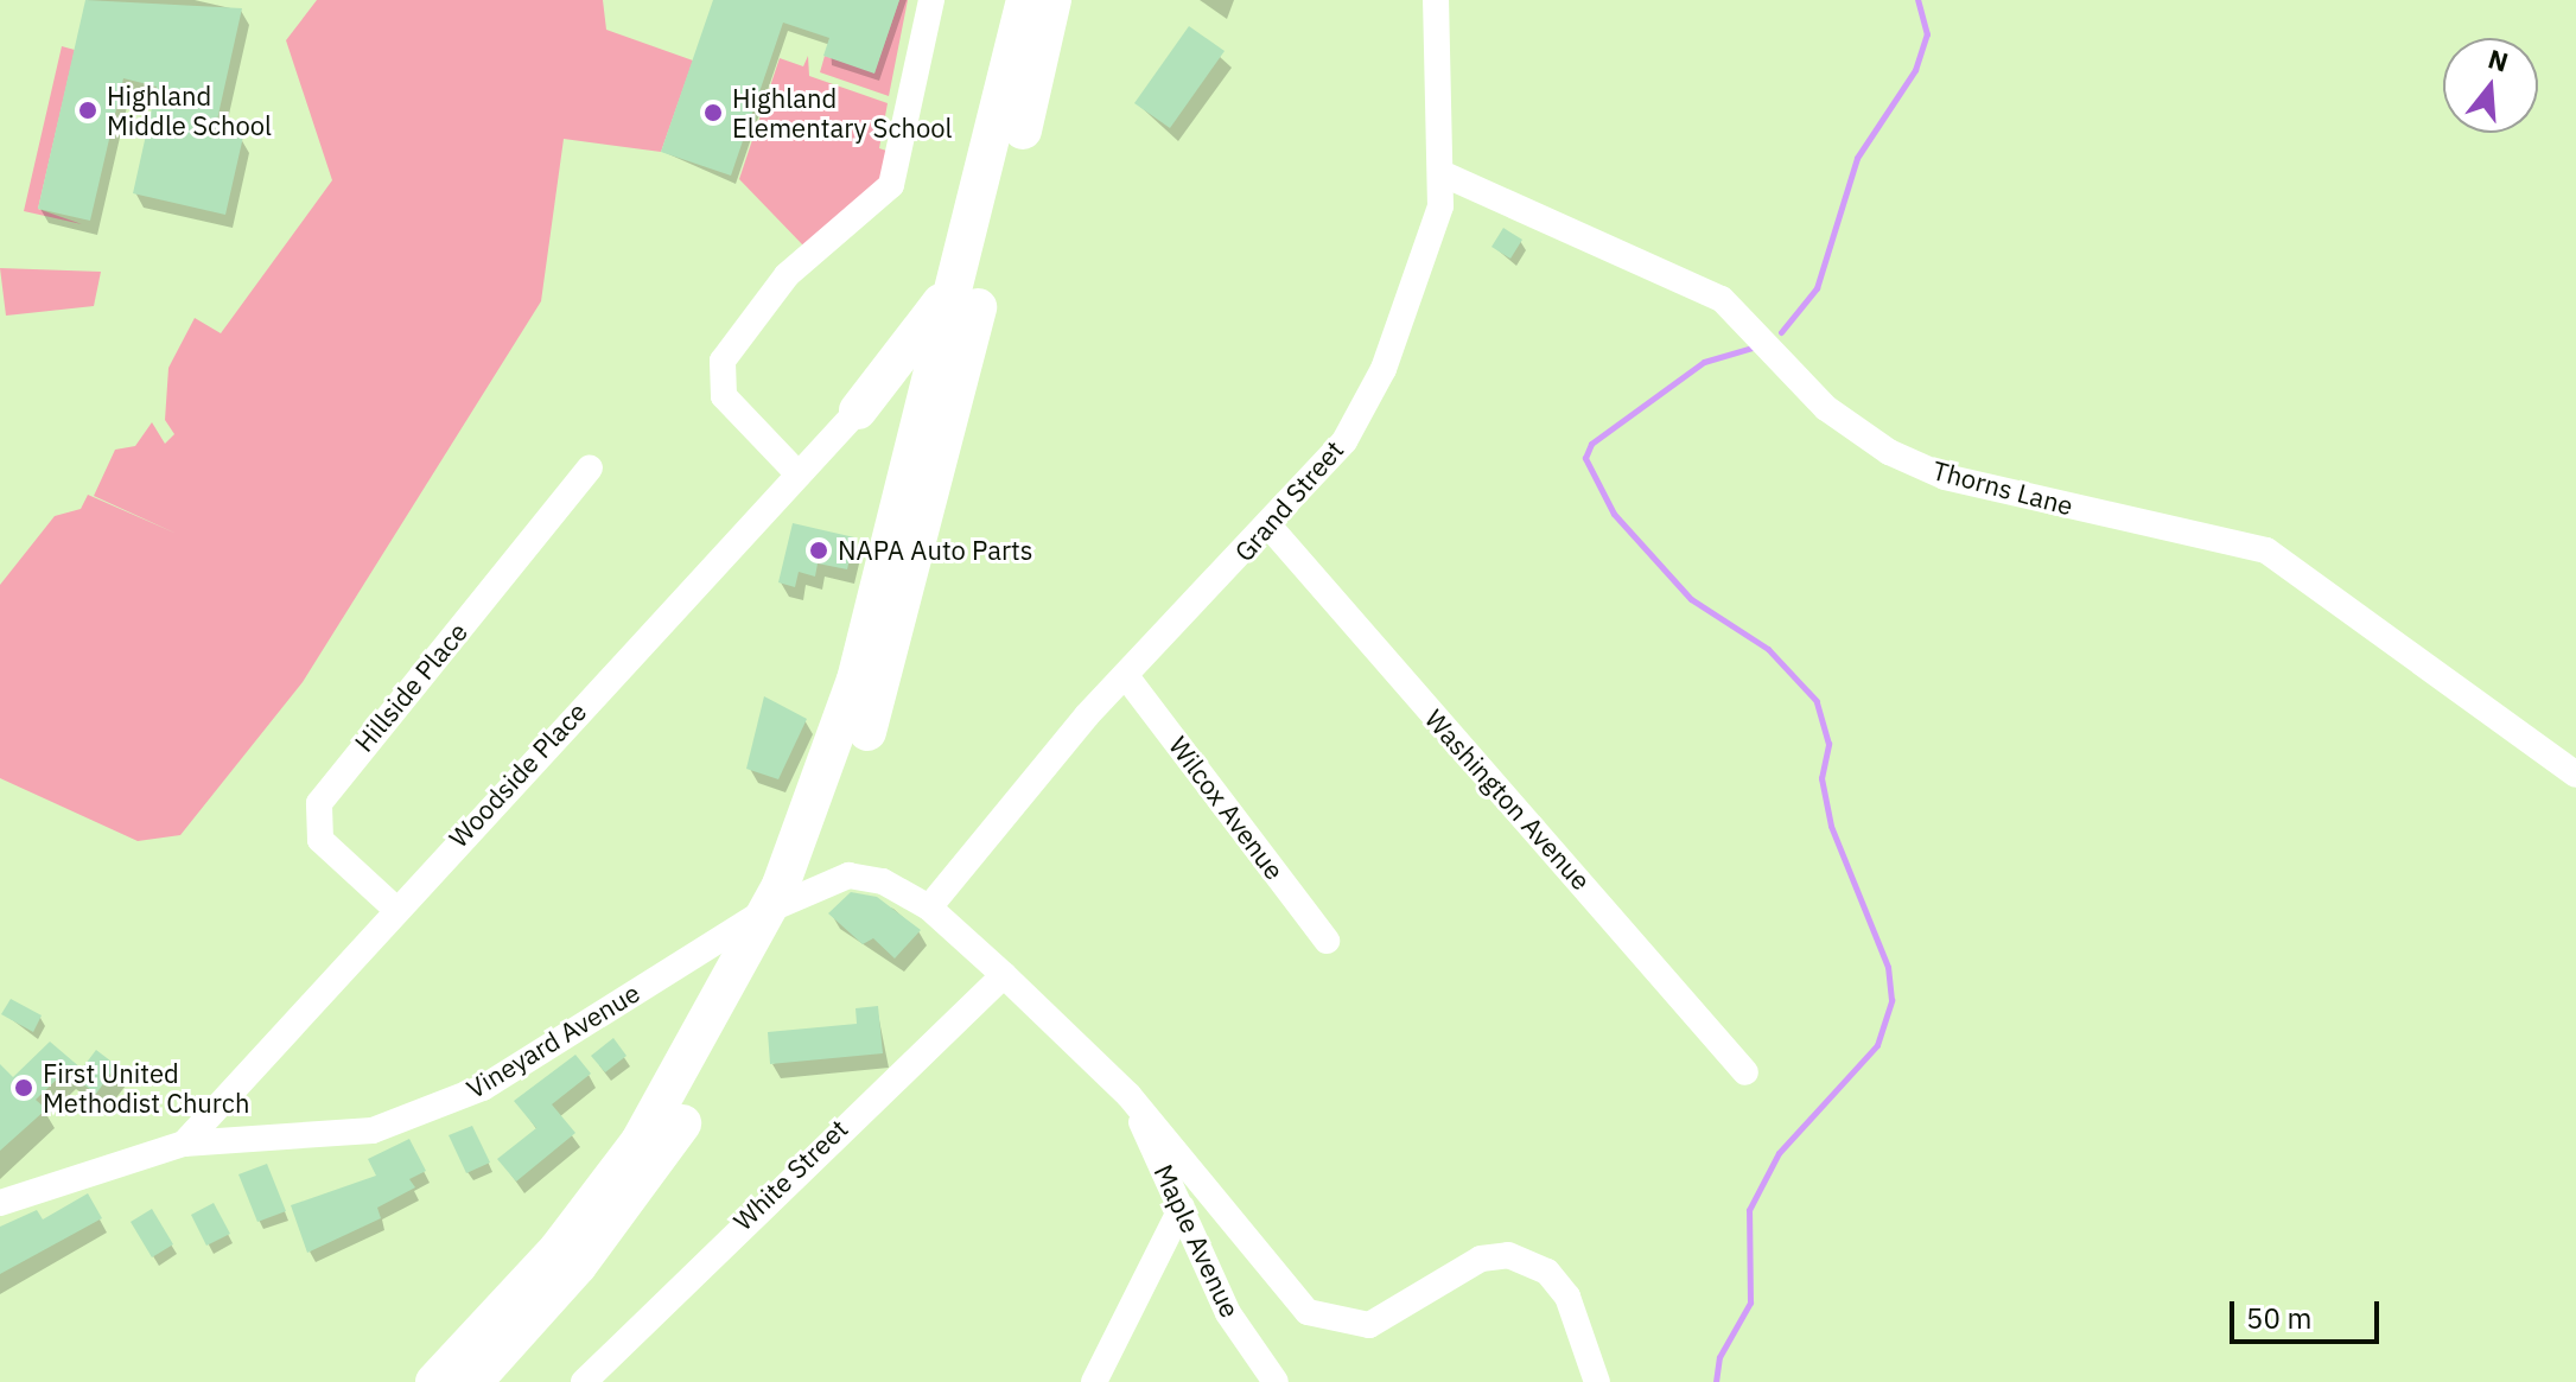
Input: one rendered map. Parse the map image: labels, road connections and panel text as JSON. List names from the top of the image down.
{
  "streets": {
    "street": [
      "Thorns Lane",
      "Grand Street",
      "Hillside Place",
      "Woodside Place",
      "Washington Avenue",
      "Wilcox Avenue",
      "Vineyard Avenue",
      "White Street",
      "Maple Avenue"
    ]
  },
  "crossings": [
    ["Thorns Lane", "Grand Street"],
    ["Grand Street", "Washington Avenue"],
    ["Grand Street", "Wilcox Avenue"],
    ["Grand Street", "Vineyard Avenue"],
    ["Hillside Place", "Woodside Place"],
    ["Woodside Place", "Vineyard Avenue"],
    ["Vineyard Avenue", "White Street"],
    ["Vineyard Avenue", "Maple Avenue"]
  ],
  "places": [
    "Highland Middle School",
    "Highland Elementary School",
    "NAPA Auto Parts",
    "First United Methodist Church"
  ],
  "scale_bar": "50 m",
  "north": "top"
}
